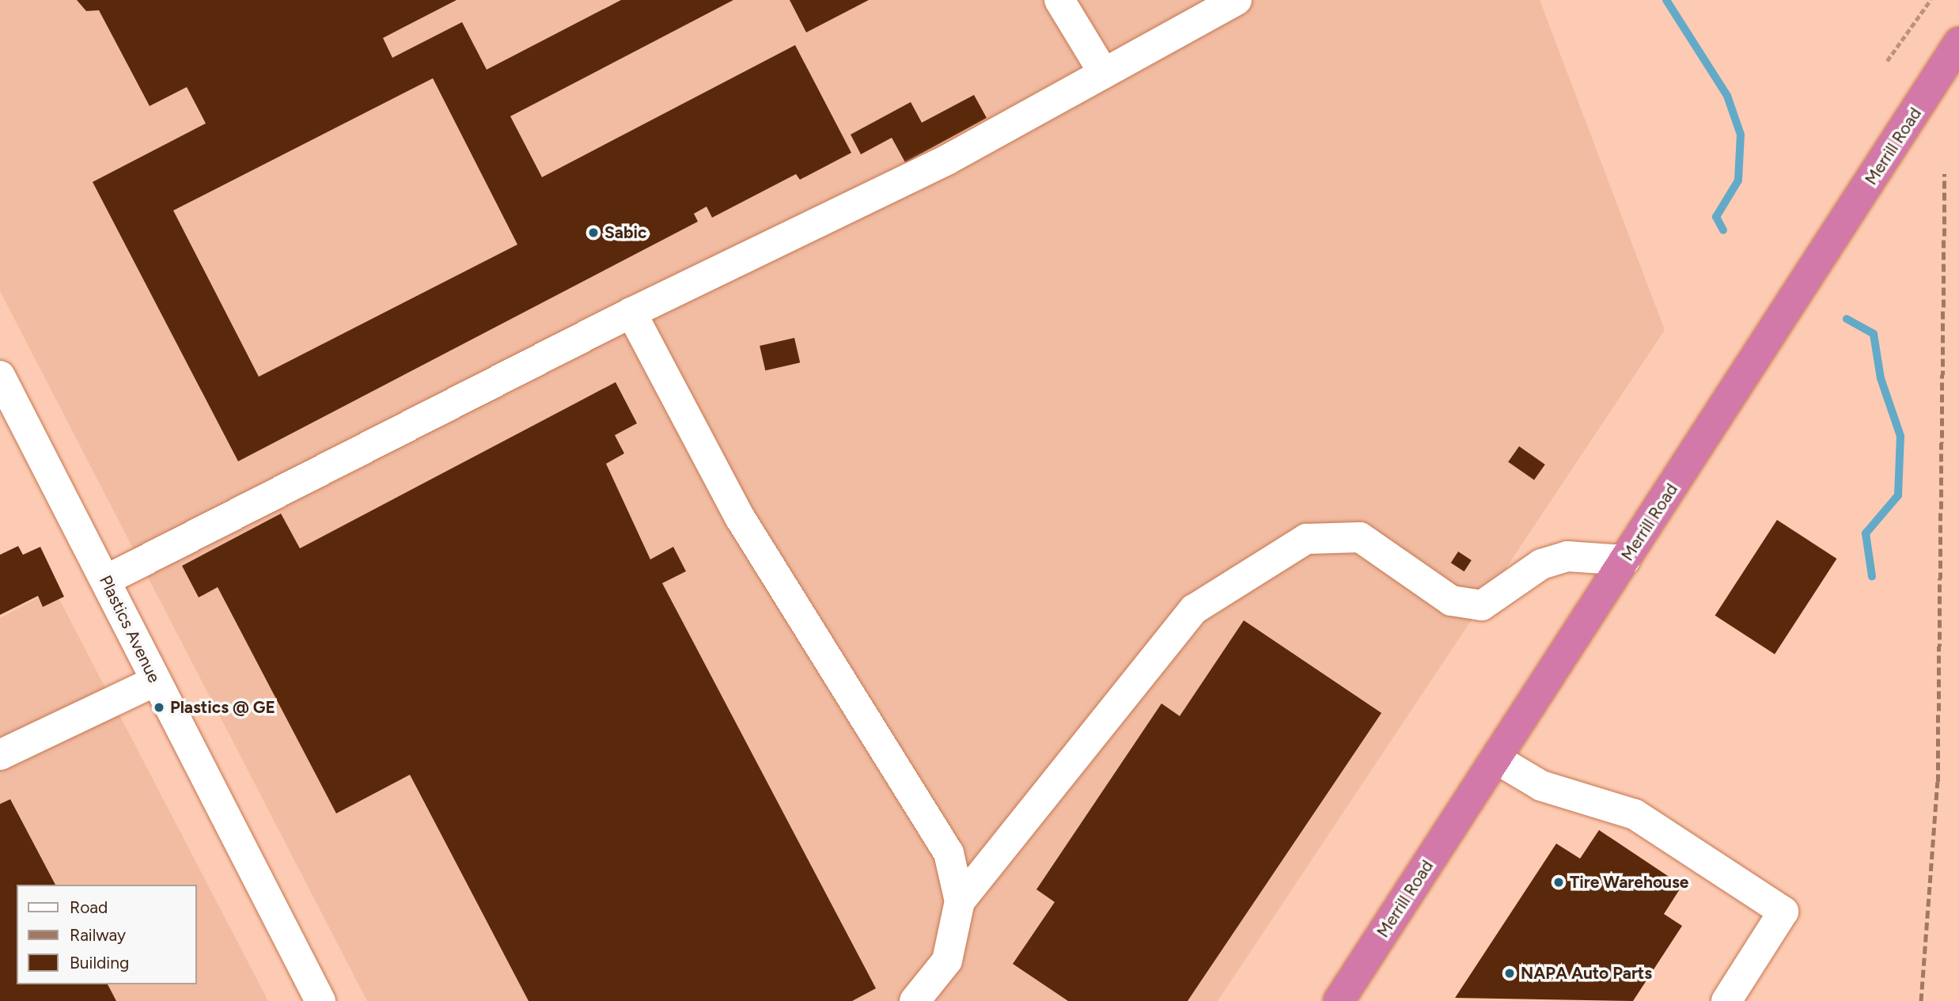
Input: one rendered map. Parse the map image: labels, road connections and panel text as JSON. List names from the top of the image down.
{
  "streets": {
    "highway": ["Merrill Road"],
    "street": ["Plastics Avenue"]
  },
  "places": [
    "Sabic",
    "Plastics @ GE",
    "Tire Warehouse",
    "NAPA Auto Parts"
  ],
  "legend": ["Road", "Railway", "Building"]
}
